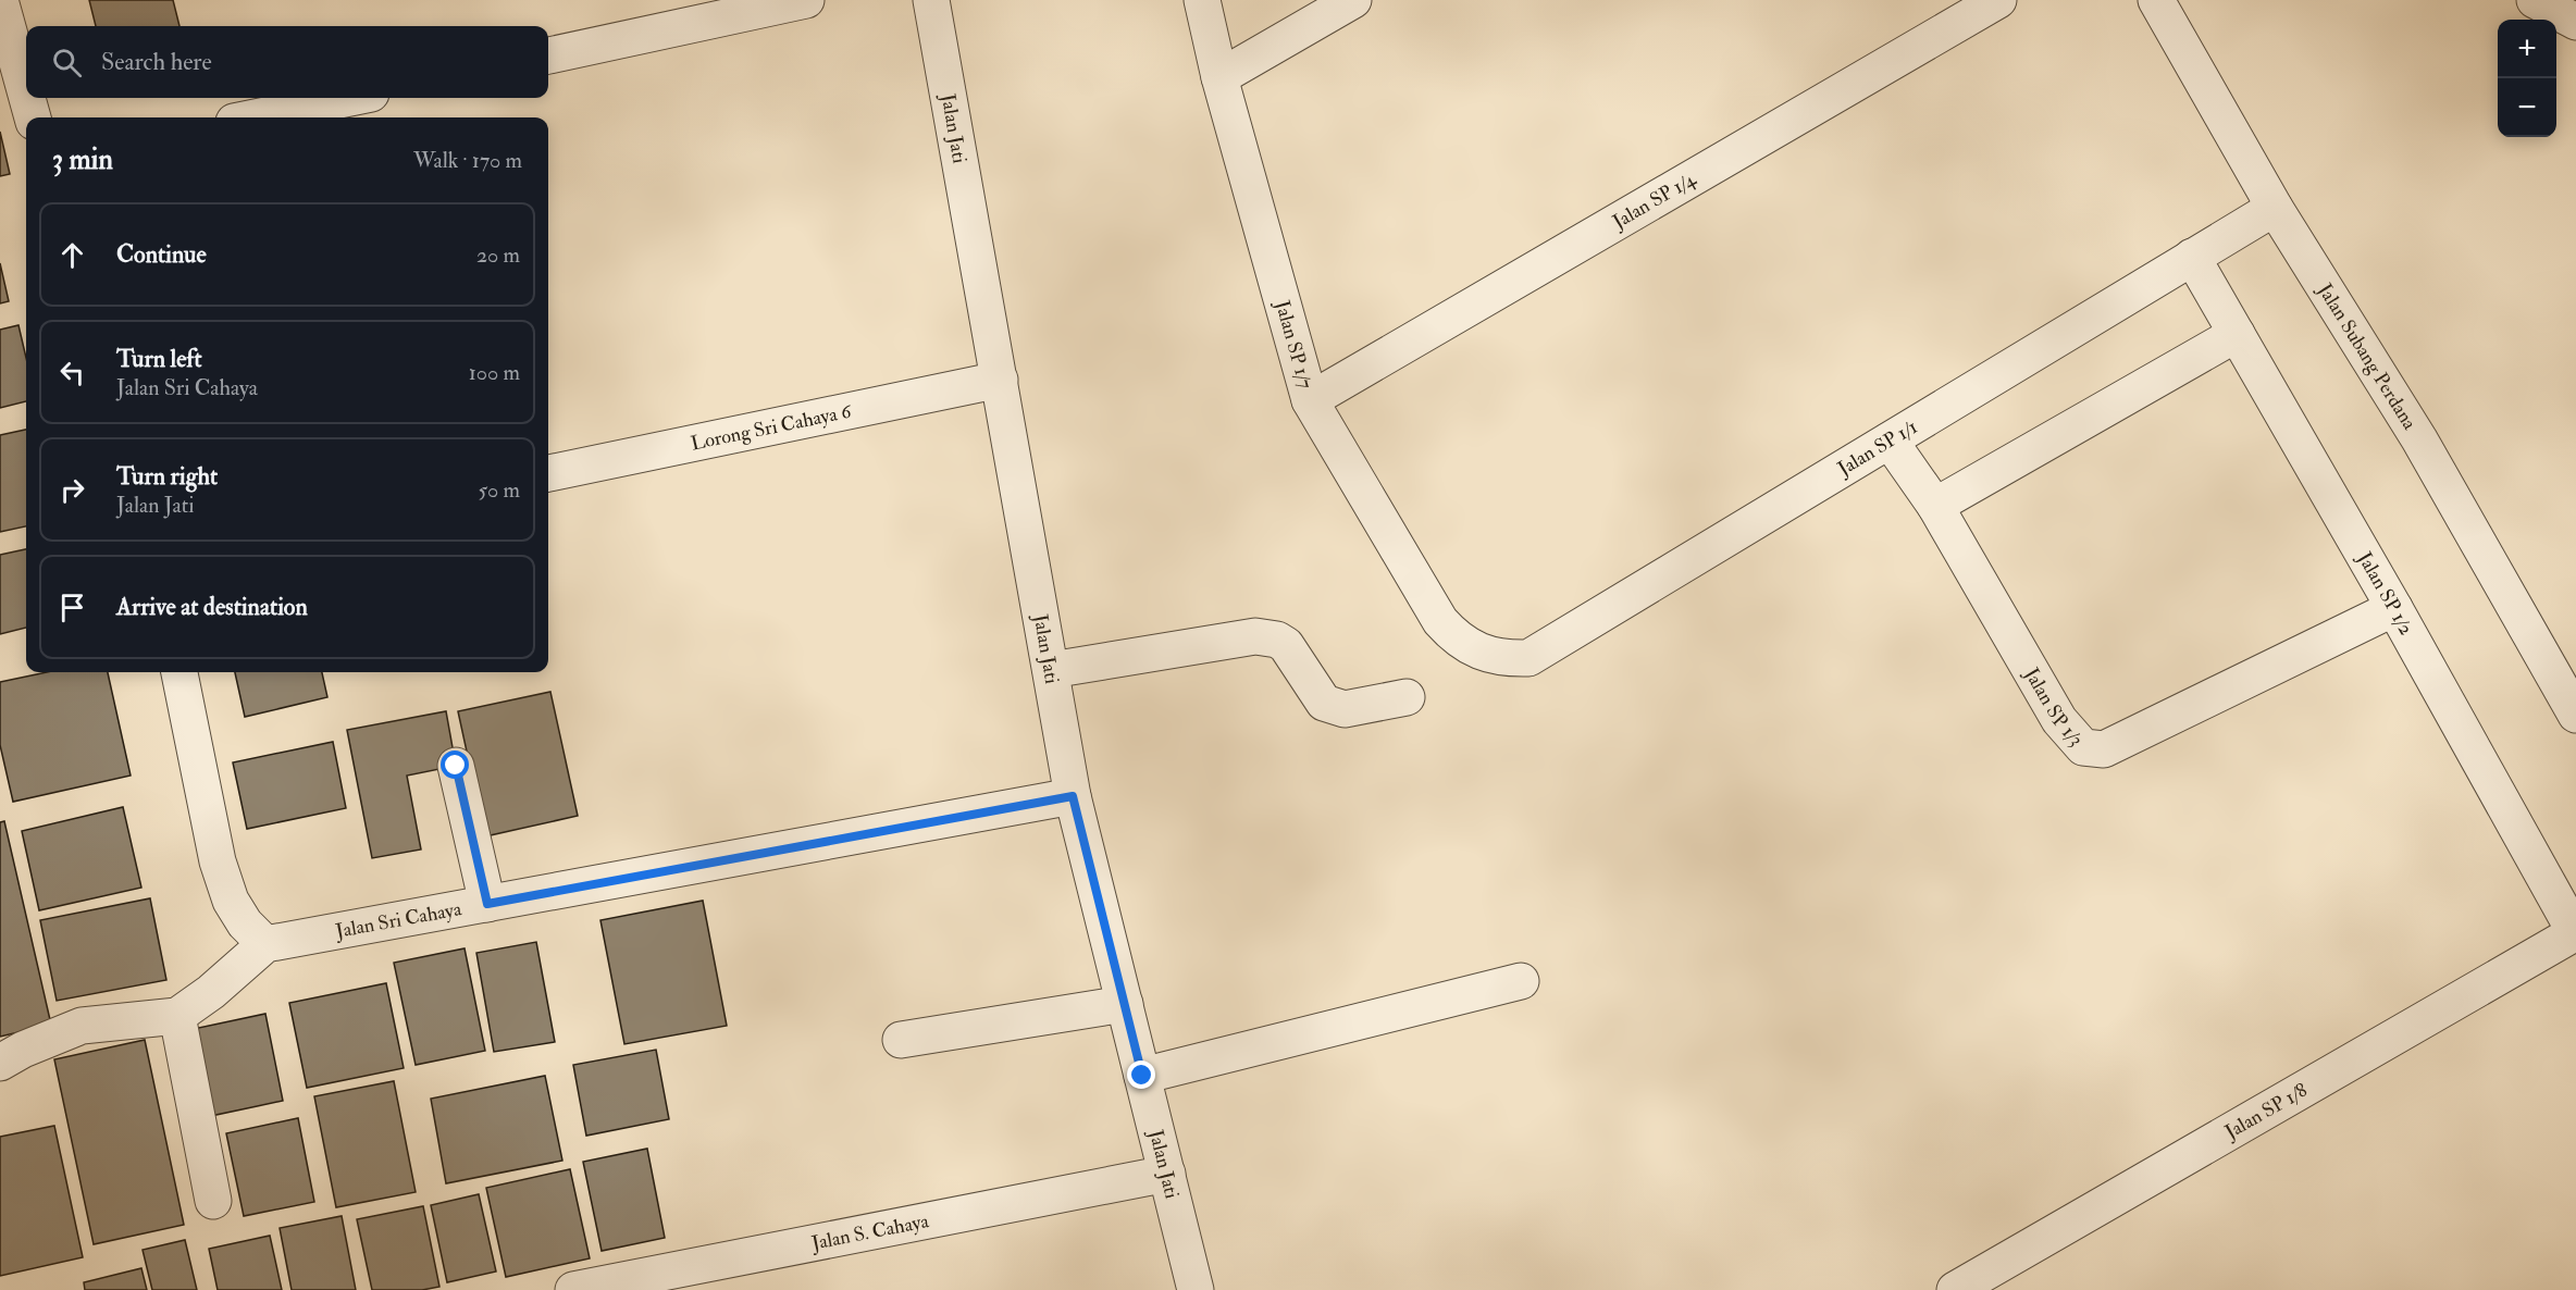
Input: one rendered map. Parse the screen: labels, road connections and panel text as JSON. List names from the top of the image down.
{
  "streets": {
    "street": [
      "Jalan Jati",
      "Jalan SP 1/4",
      "Jalan SP 1/7",
      "Jalan Subang Perdana",
      "Lorong Sri Cahaya 6",
      "Jalan SP 1/1",
      "Jalan SP 1/2",
      "Jalan SP 1/3",
      "Jalan Sri Cahaya",
      "Jalan SP 1/8",
      "Jalan S. Cahaya"
    ]
  },
  "crossings": [
    ["Jalan Jati", "Lorong Sri Cahaya 6"],
    ["Jalan Jati", "Jalan Sri Cahaya"],
    ["Jalan Jati", "Jalan S. Cahaya"],
    ["Jalan SP 1/4", "Jalan SP 1/7"],
    ["Jalan SP 1/7", "Jalan SP 1/1"],
    ["Jalan Subang Perdana", "Jalan SP 1/1"],
    ["Jalan SP 1/1", "Jalan SP 1/2"],
    ["Jalan SP 1/1", "Jalan SP 1/3"],
    ["Jalan SP 1/2", "Jalan SP 1/3"],
    ["Jalan SP 1/2", "Jalan SP 1/8"]
  ],
  "page": {
    "map_buttons": ["+", "−"],
    "search": "Search here",
    "heading": ["3 min", "Walk · 170 m"],
    "list": [
      ["Continue", "20 m"],
      ["Turn left", "Jalan Sri Cahaya", "100 m"],
      ["Turn right", "Jalan Jati", "50 m"],
      "Arrive at destination"
    ]
  }
}
